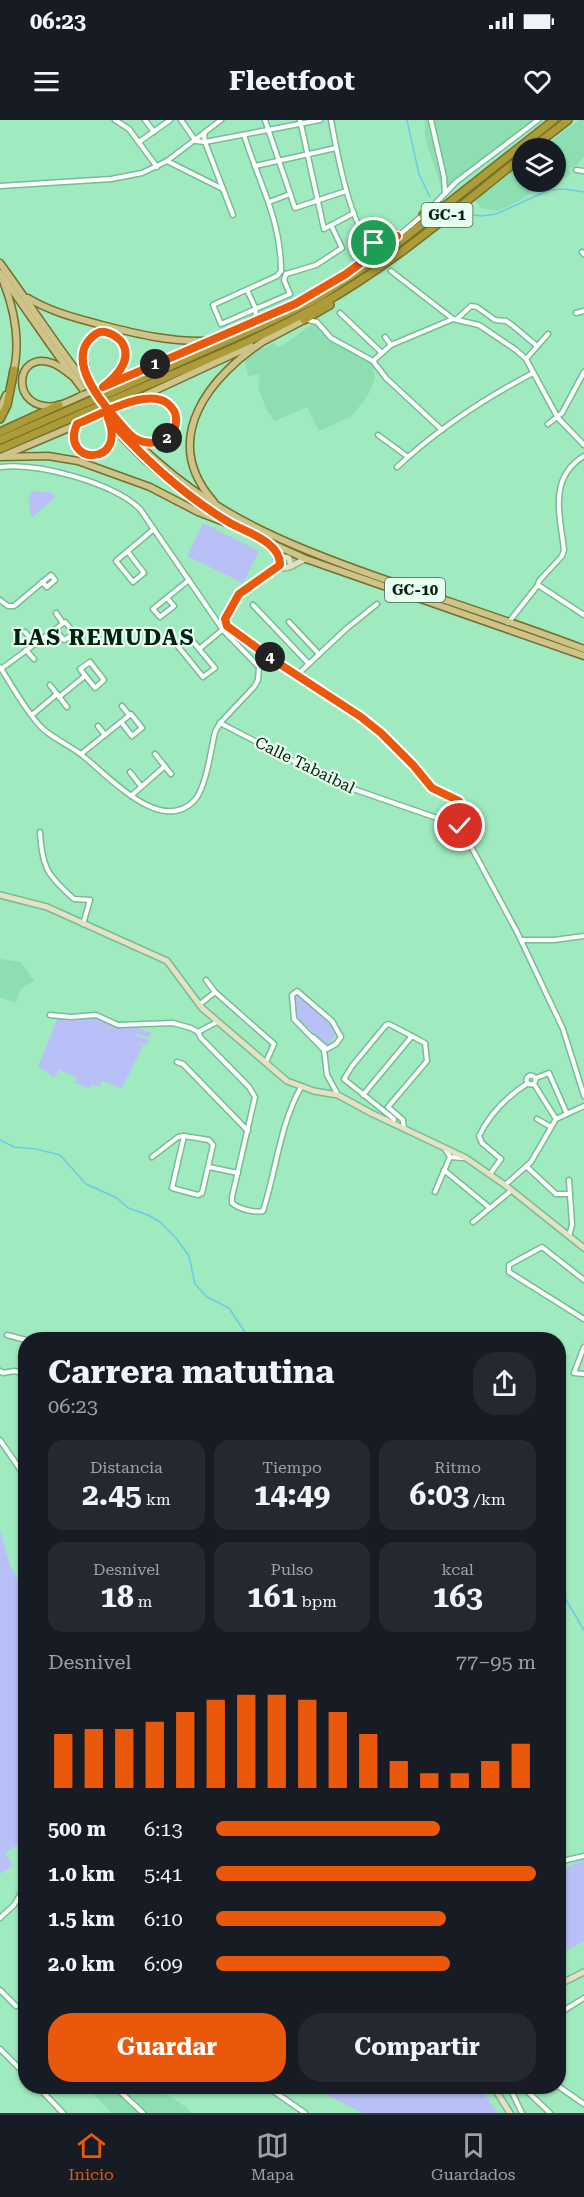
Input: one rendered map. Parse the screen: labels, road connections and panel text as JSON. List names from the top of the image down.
{
  "streets": {
    "highway": ["GC-1"],
    "main road": ["GC-10"],
    "street": ["Calle Tabaibal"]
  },
  "crossings": [
    ["GC-1", "GC-10"]
  ],
  "districts": ["LAS REMUDAS"],
  "page": {
    "status": "06:23",
    "header": "Fleetfoot",
    "pins": ["1", "2", "4"],
    "heading": ["Carrera matutina", "06:23"],
    "stats": [
      ["Distancia", "2.45 km"],
      ["Tiempo", "14:49"],
      ["Ritmo", "6:03 /km"],
      ["Desnivel", "18 m"],
      ["Pulso", "161 bpm"],
      ["kcal", "163"]
    ],
    "chart": ["Desnivel", "77–95 m"],
    "list": [
      {
        "name": "500 m",
        "note": "6:13"
      },
      {
        "name": "1.0 km",
        "note": "5:41"
      },
      {
        "name": "1.5 km",
        "note": "6:10"
      },
      {
        "name": "2.0 km",
        "note": "6:09"
      }
    ],
    "buttons": ["Guardar", "Compartir"],
    "tabs": ["Inicio", "Mapa", "Guardados"]
  }
}
